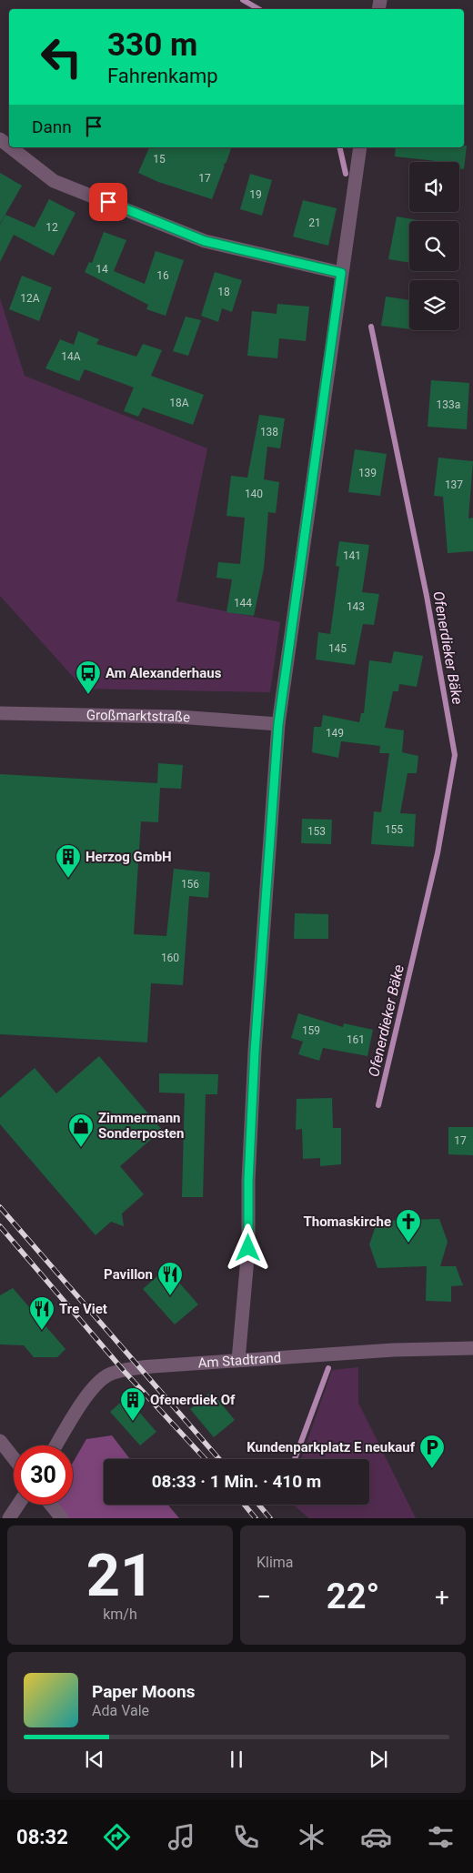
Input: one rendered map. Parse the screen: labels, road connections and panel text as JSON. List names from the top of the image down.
{
  "streets": {
    "street": ["Großmarktstraße", "Am Stadtrand"]
  },
  "water": ["Ofenerdieker Bäke"],
  "places": {
    "bus stop": ["Am Alexanderhaus"],
    "building": ["Herzog GmbH", "Ofenerdiek Of"],
    "shop": ["Zimmermann Sonderposten"],
    "church": ["Thomaskirche"],
    "restaurant": ["Pavillon", "Tre Viet"],
    "parking": ["Kundenparkplatz E neukauf"]
  },
  "house_numbers": [
    "15",
    "17",
    "19",
    "21",
    "12",
    "14",
    "16",
    "18",
    "12A",
    "14A",
    "18A",
    "133a",
    "138",
    "139",
    "137",
    "140",
    "141",
    "144",
    "143",
    "145",
    "149",
    "155",
    "153",
    "156",
    "160",
    "159",
    "161",
    "17"
  ],
  "page": {
    "turn": ["330 m", "Fahrenkamp"],
    "then": "Dann",
    "limit": "30",
    "trip": "08:33 · 1 Min. · 410 m",
    "tile": [
      ["21", "km/h"],
      "Klima"
    ],
    "heat": ["−", "22°", "+"],
    "song": ["Paper Moons", "Ada Vale"],
    "tabs": "08:32"
  }
}
